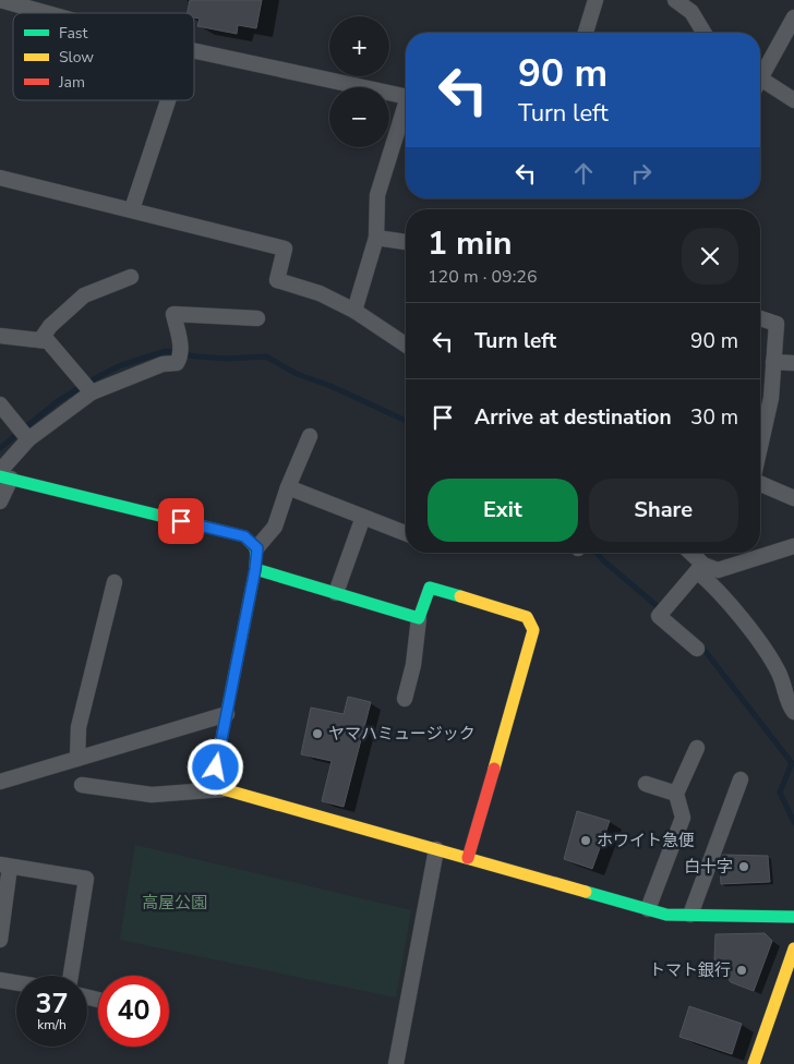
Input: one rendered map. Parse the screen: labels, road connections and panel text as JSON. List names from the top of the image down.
{
  "parks": ["高屋公園"],
  "places": [
    "ヤマハミュージック",
    "ホワイト急便",
    "白十字",
    "トマト銀行"
  ],
  "legend": ["Fast", "Slow", "Jam"],
  "page": {
    "map_buttons": ["+", "−"],
    "turn": ["90 m", "Turn left"],
    "heading": ["1 min", "120 m · 09:26"],
    "list": [
      {
        "name": "Turn left",
        "value": "90 m"
      },
      {
        "name": "Arrive at destination",
        "value": "30 m"
      }
    ],
    "buttons": ["Exit", "Share"],
    "speed": "37 km/h",
    "limit": "40"
  }
}
